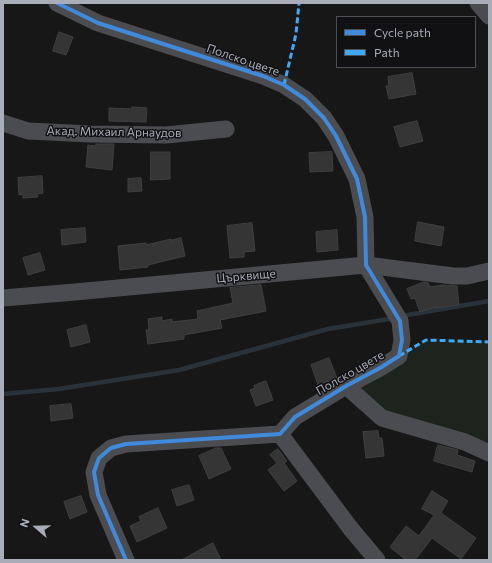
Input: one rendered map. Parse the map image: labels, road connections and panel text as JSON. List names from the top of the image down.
{
  "streets": {
    "street": ["Полско цвете", "Акад. Михаил Арнаудов", "Църквище"]
  },
  "crossings": [
    ["Полско цвете", "Църквище"]
  ],
  "legend": ["Cycle path", "Path"],
  "north": "left"
}
